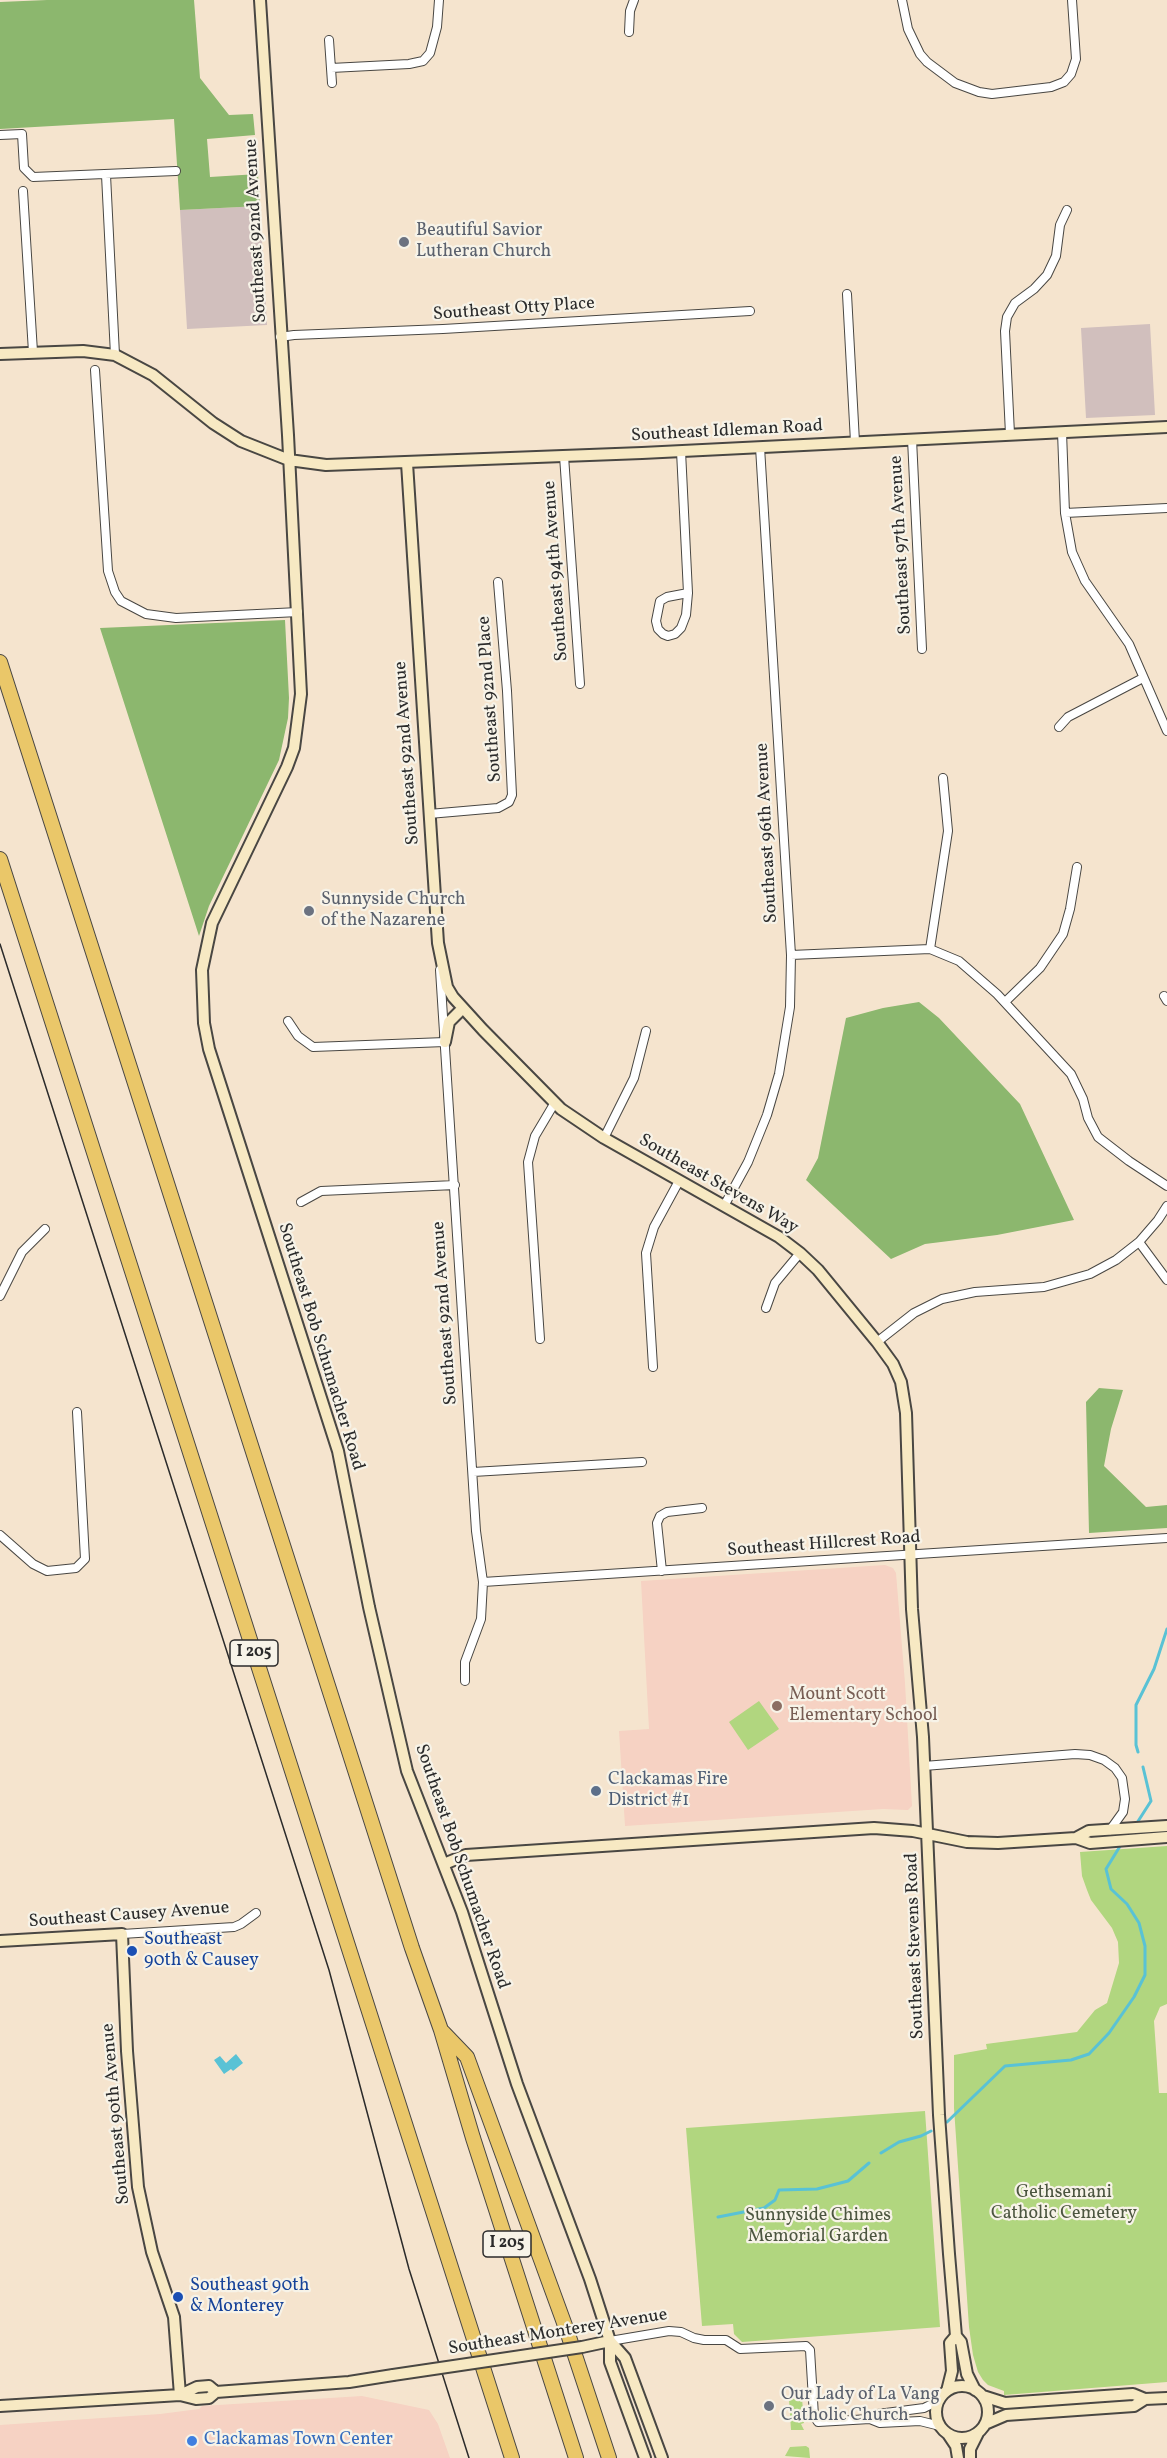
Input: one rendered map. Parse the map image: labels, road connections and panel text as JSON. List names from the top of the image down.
{
  "streets": {
    "highway": ["I 205"],
    "street": [
      "Southeast 92nd Avenue",
      "Southeast Otty Place",
      "Southeast Idleman Road",
      "Southeast 97th Avenue",
      "Southeast 94th Avenue",
      "Southeast 92nd Place",
      "Southeast 96th Avenue",
      "Southeast Stevens Way",
      "Southeast Bob Schumacher Road",
      "Southeast Hillcrest Road",
      "Southeast Causey Avenue",
      "Southeast Stevens Road",
      "Southeast 90th Avenue",
      "Southeast Monterey Avenue"
    ]
  },
  "crossings": [
    ["Southeast 92nd Avenue", "Southeast Otty Place"],
    ["Southeast 92nd Avenue", "Southeast Idleman Road"],
    ["Southeast 92nd Avenue", "Southeast 92nd Place"],
    ["Southeast 92nd Avenue", "Southeast Stevens Way"],
    ["Southeast 92nd Avenue", "Southeast Bob Schumacher Road"],
    ["Southeast 92nd Avenue", "Southeast Hillcrest Road"],
    ["Southeast Idleman Road", "Southeast 97th Avenue"],
    ["Southeast Idleman Road", "Southeast 94th Avenue"],
    ["Southeast Idleman Road", "Southeast 96th Avenue"],
    ["Southeast Idleman Road", "Southeast Bob Schumacher Road"],
    ["Southeast 96th Avenue", "Southeast Stevens Way"],
    ["Southeast Stevens Way", "Southeast Hillcrest Road"],
    ["Southeast Stevens Way", "Southeast Stevens Road"],
    ["Southeast Bob Schumacher Road", "Southeast Monterey Avenue"],
    ["Southeast Hillcrest Road", "Southeast Stevens Road"],
    ["Southeast Causey Avenue", "Southeast 90th Avenue"],
    ["Southeast Stevens Road", "Southeast Monterey Avenue"],
    ["Southeast 90th Avenue", "Southeast Monterey Avenue"]
  ],
  "parks": ["Gethsemani Catholic Cemetery", "Sunnyside Chimes Memorial Garden"],
  "places": [
    "Beautiful Savior Lutheran Church",
    "Sunnyside Church of the Nazarene",
    "Mount Scott Elementary School",
    "Clackamas Fire District #1",
    "Southeast 90th & Causey",
    "Southeast 90th & Monterey",
    "Our Lady of La Vang Catholic Church",
    "Clackamas Town Center"
  ]
}
